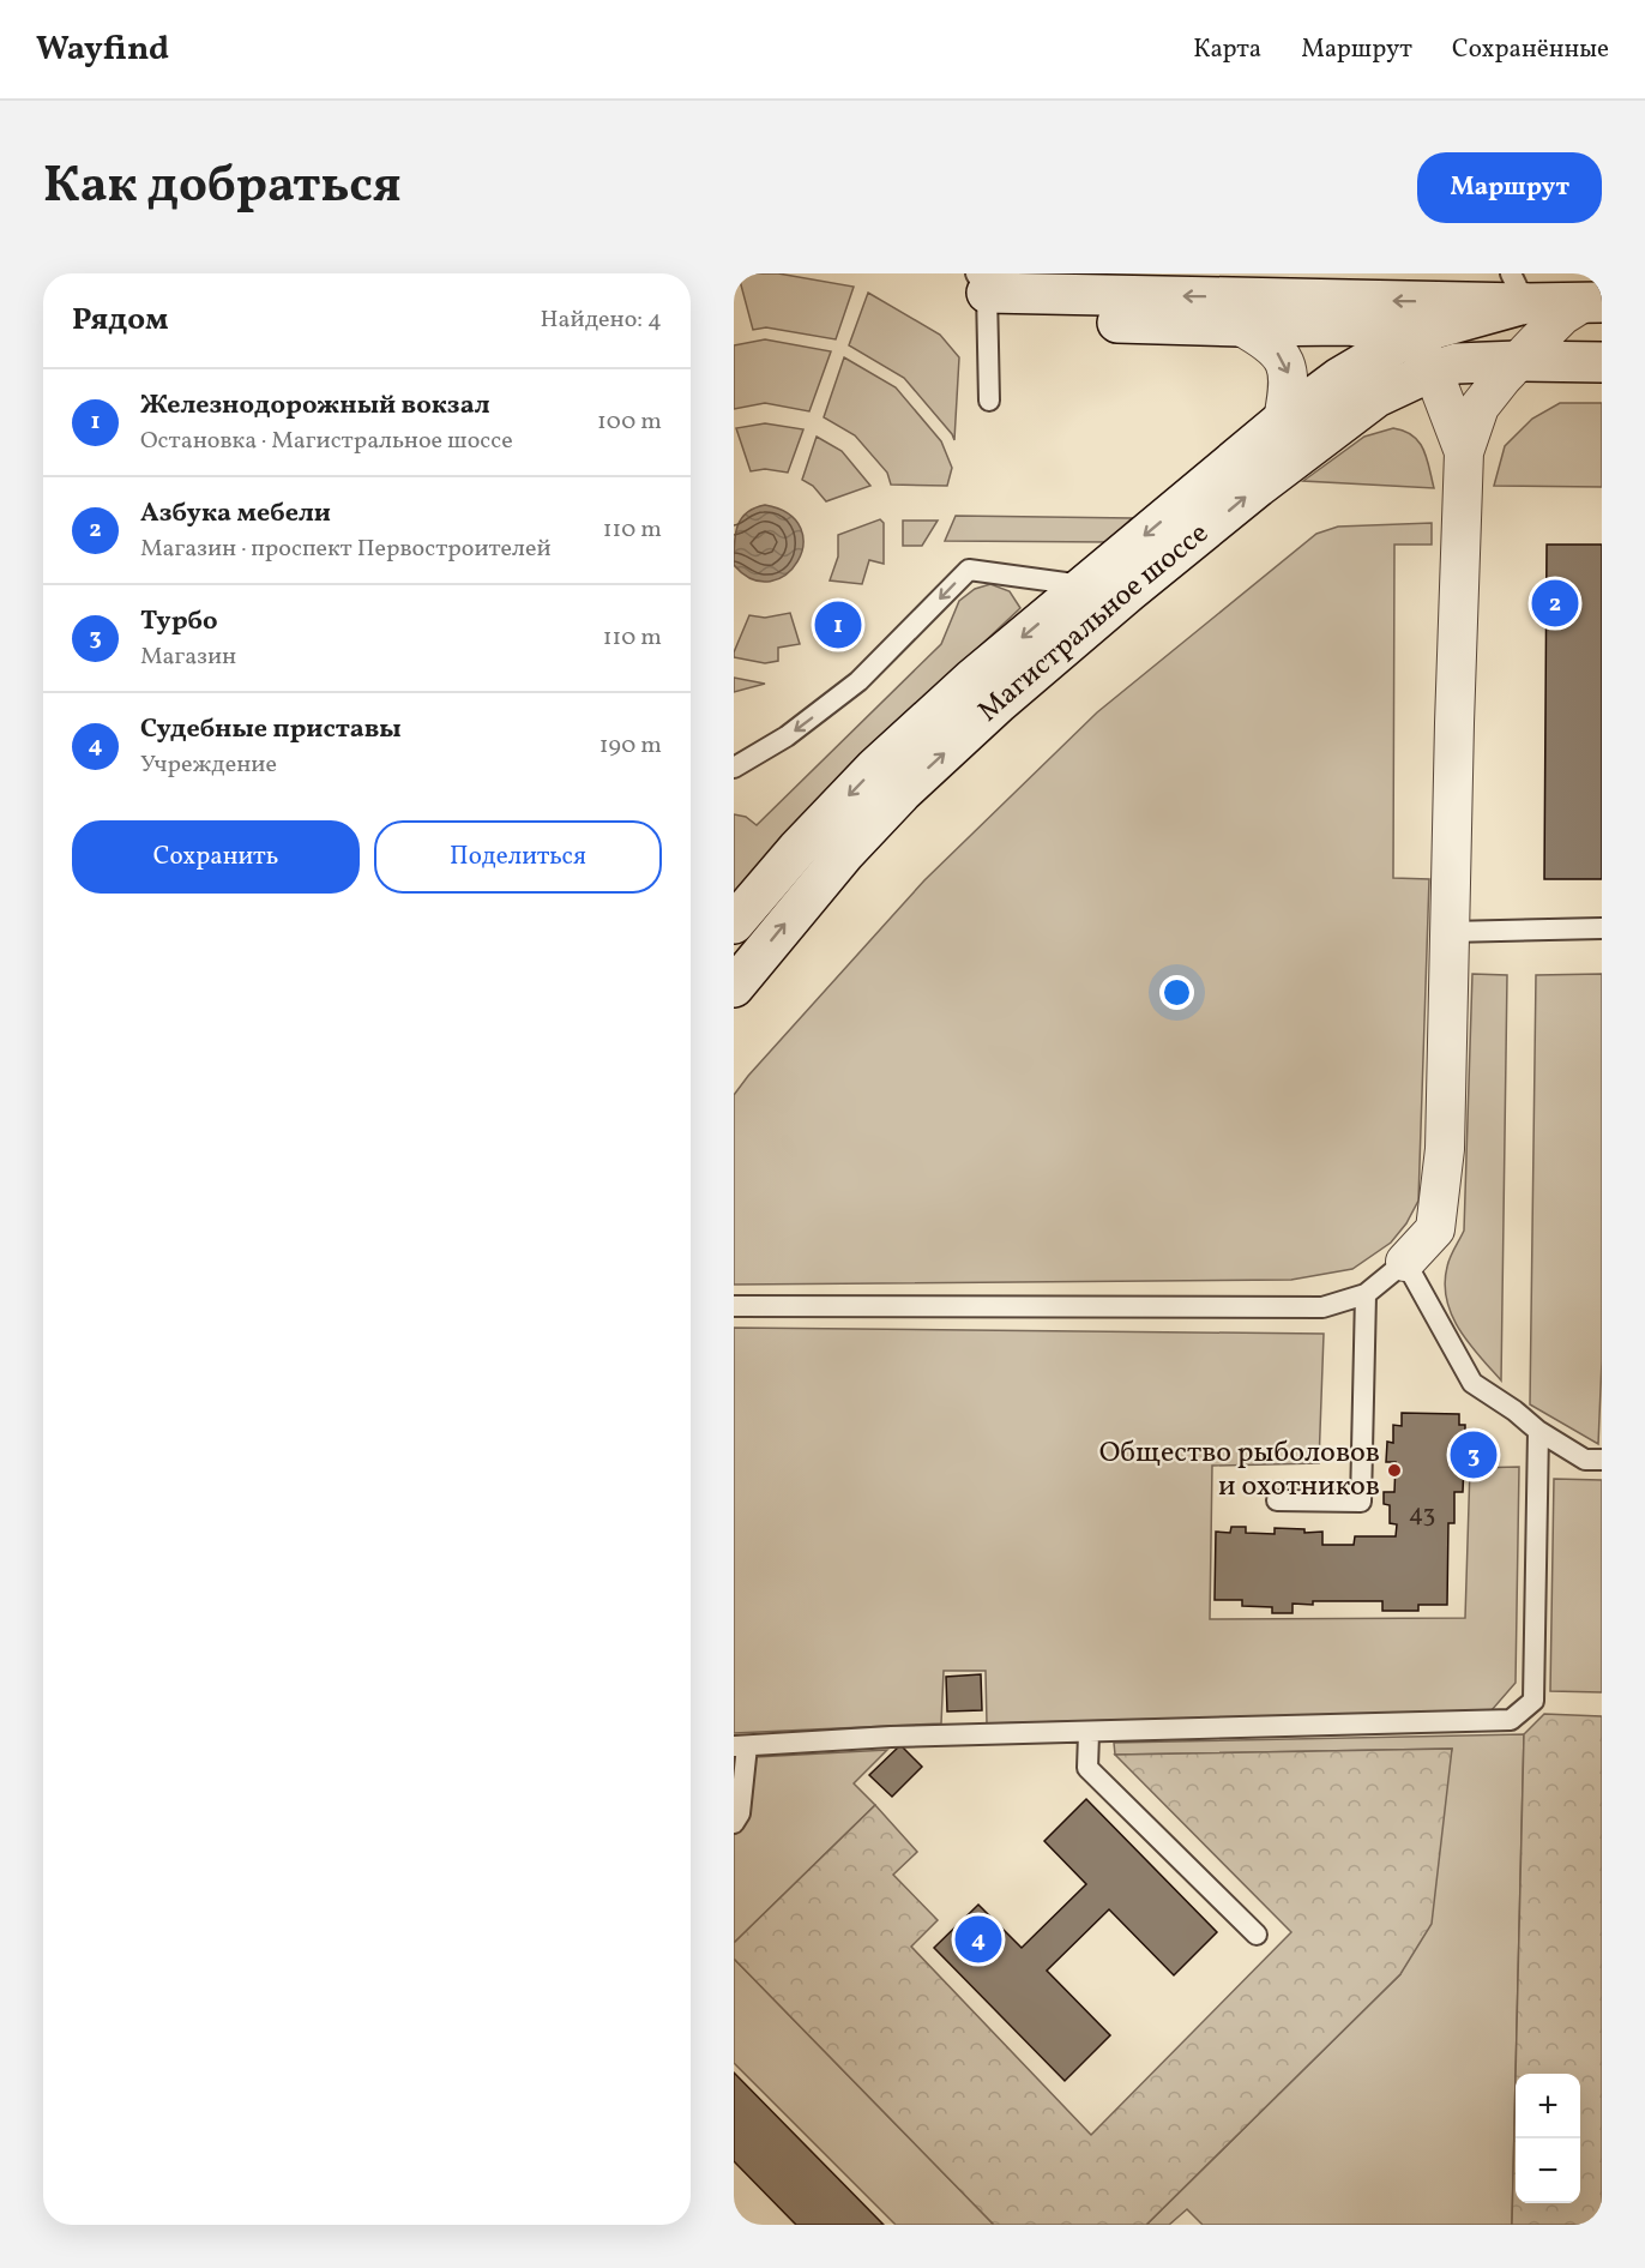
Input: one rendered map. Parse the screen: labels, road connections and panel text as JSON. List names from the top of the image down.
{
  "streets": {
    "main road": ["Магистральное шоссе"]
  },
  "places": ["Общество рыболовов и охотников"],
  "house_numbers": ["43"],
  "page": {
    "header": "Wayfind",
    "nav": ["Карта", "Маршрут", "Сохранённые"],
    "title": "Как добраться",
    "buttons": [
      "Маршрут",
      ["Сохранить", "Поделиться"]
    ],
    "heading": ["Рядом", "Найдено: 4"],
    "list": [
      {
        "mark": "1",
        "name": "Железнодорожный вокзал",
        "note": "Остановка · Магистральное шоссе",
        "value": "100 m"
      },
      {
        "mark": "2",
        "name": "Азбука мебели",
        "note": "Магазин · проспект Первостроителей",
        "value": "110 m"
      },
      {
        "mark": "3",
        "name": "Турбо",
        "note": "Магазин",
        "value": "110 m"
      },
      {
        "mark": "4",
        "name": "Судебные приставы",
        "note": "Учреждение",
        "value": "190 m"
      }
    ],
    "pins": [
      "2",
      "1",
      "3",
      "4"
    ],
    "map_buttons": ["+", "−"]
  }
}
